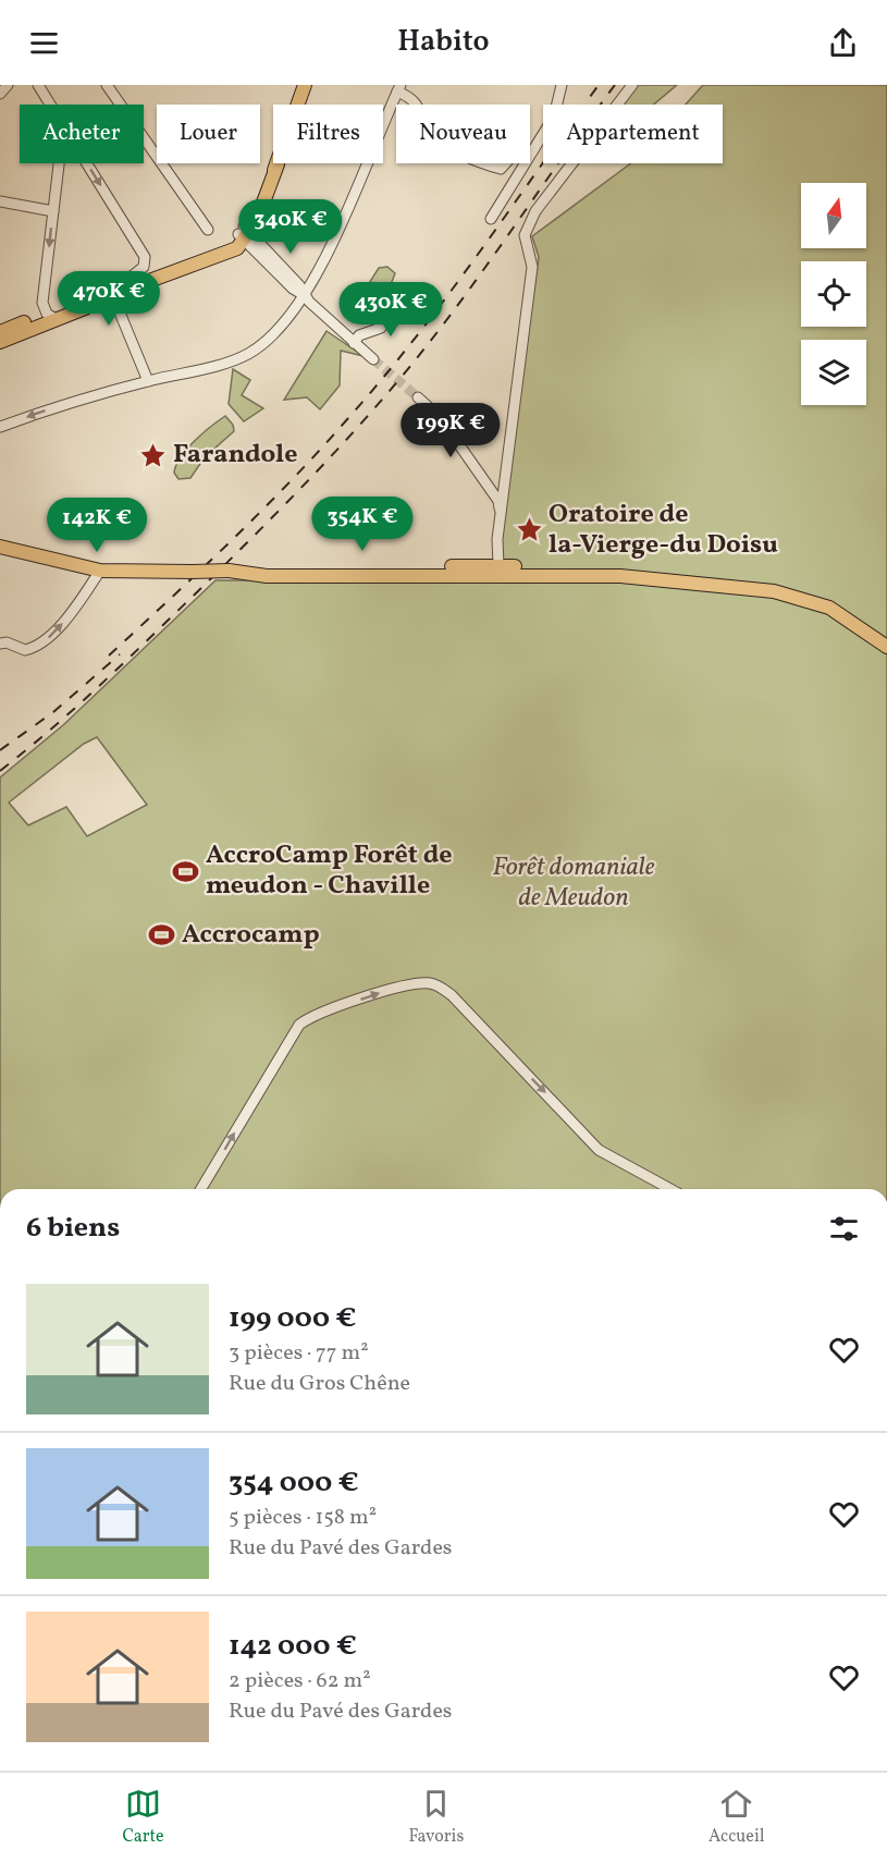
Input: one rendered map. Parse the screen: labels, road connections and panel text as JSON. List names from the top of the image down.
{
  "parks": ["Forêt domaniale de Meudon"],
  "places": {
    "place": ["Farandole", "Oratoire de la-Vierge-du Doisu"],
    "sports": ["AccroCamp Forêt de meudon - Chaville", "Accrocamp"]
  },
  "north": "top",
  "page": {
    "header": "Habito",
    "chip": [
      "Acheter",
      "Louer",
      "Filtres",
      "Nouveau",
      "Appartement"
    ],
    "price": [
      "340K €",
      "470K €",
      "430K €",
      "199K €",
      "354K €",
      "142K €"
    ],
    "heading": "6 biens",
    "list": [
      {
        "name": "199 000 €",
        "note": "3 pièces · 77 m² · Rue du Gros Chêne"
      },
      {
        "name": "354 000 €",
        "note": "5 pièces · 158 m² · Rue du Pavé des Gardes"
      },
      {
        "name": "142 000 €",
        "note": "2 pièces · 62 m² · Rue du Pavé des Gardes"
      }
    ],
    "tabs": ["Carte", "Favoris", "Accueil"]
  }
}
